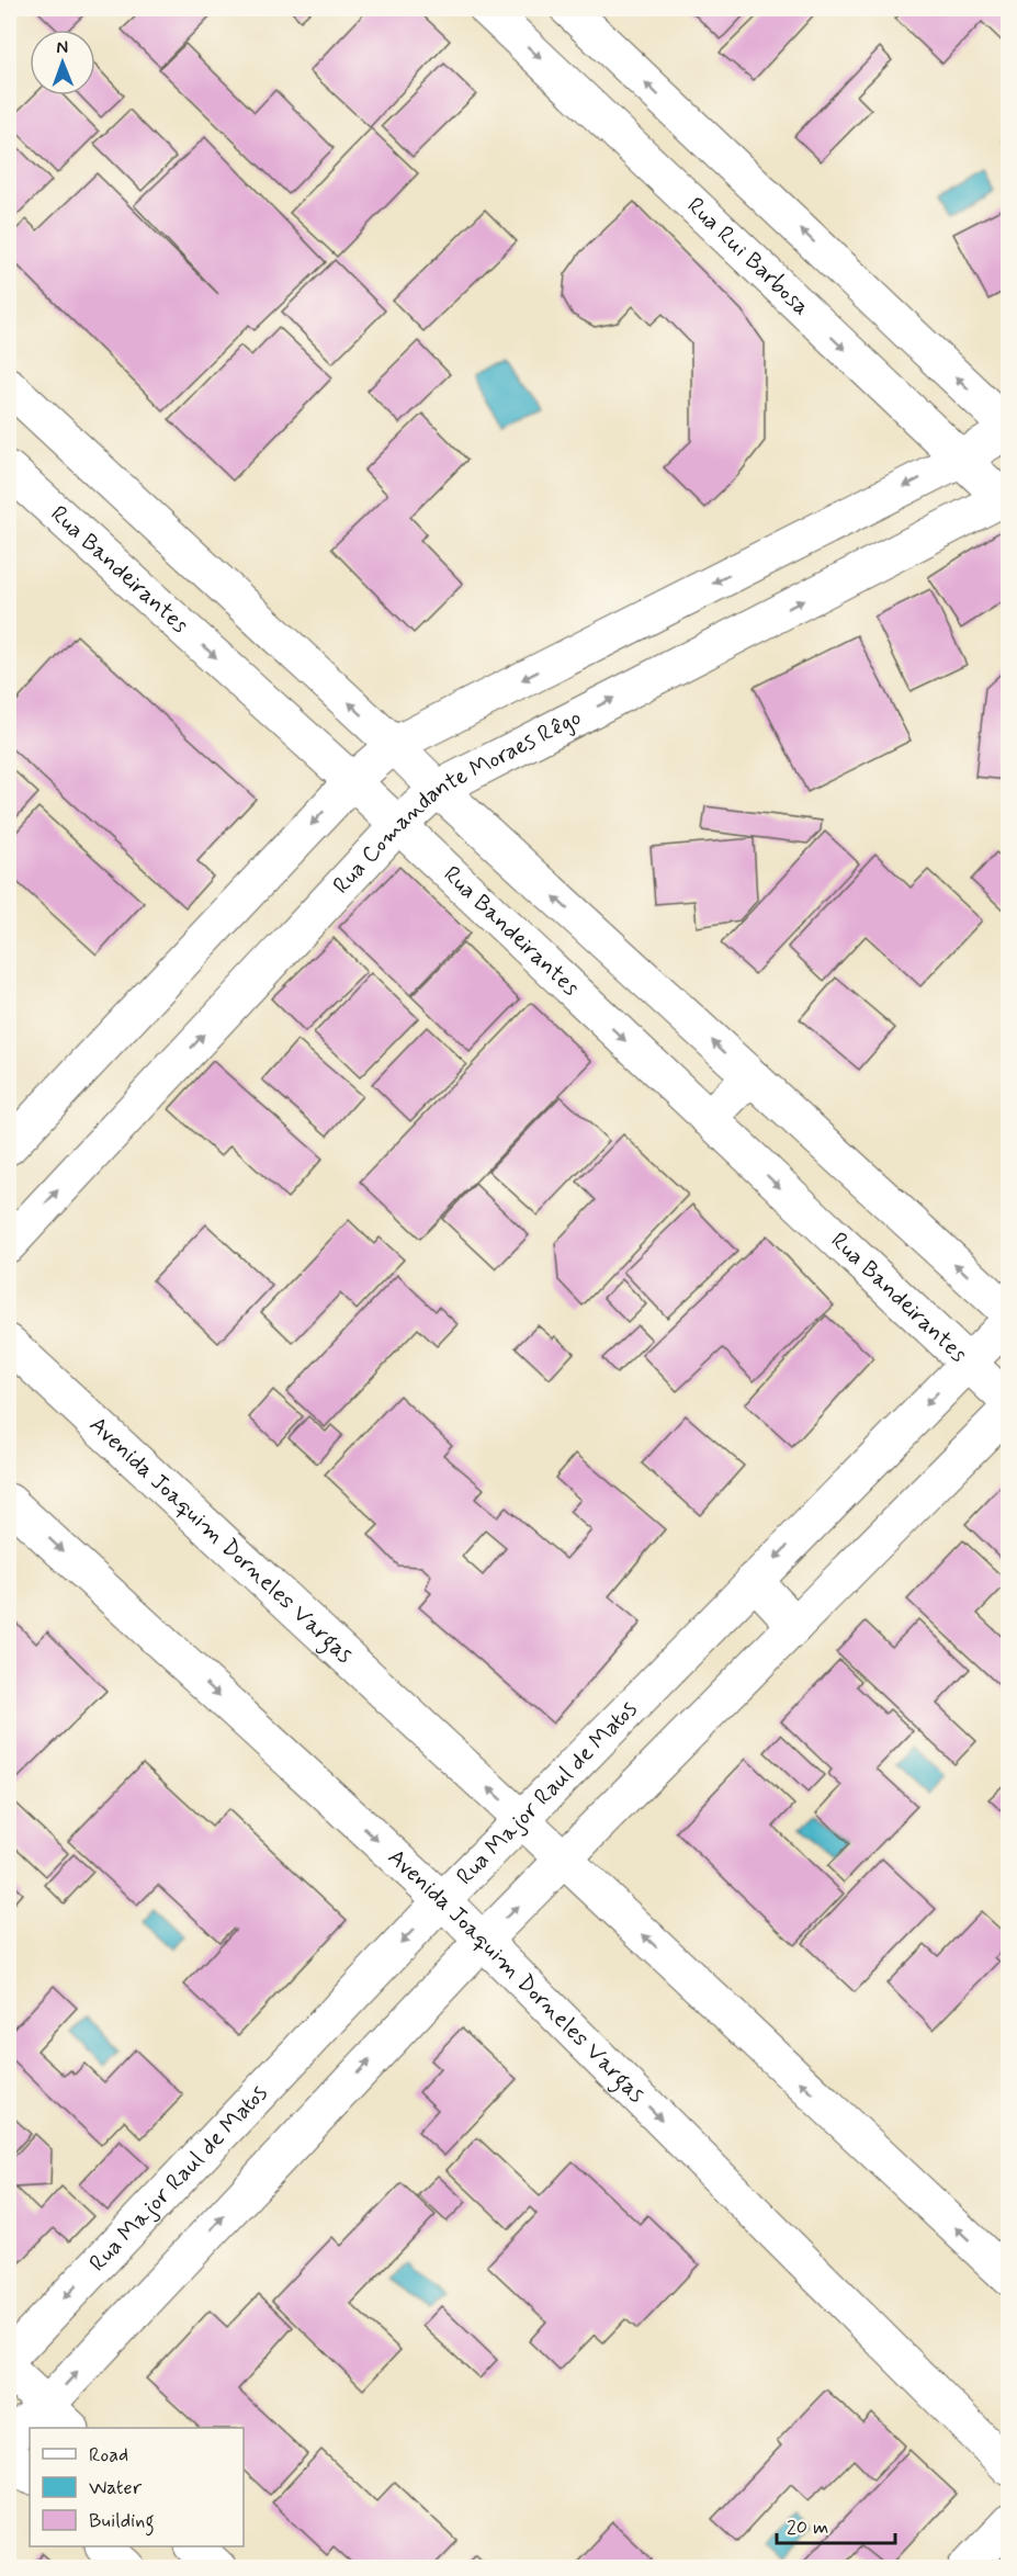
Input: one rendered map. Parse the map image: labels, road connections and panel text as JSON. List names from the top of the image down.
{
  "streets": {
    "street": [
      "Rua Rui Barbosa",
      "Rua Bandeirantes",
      "Rua Comandante Moraes Rêgo",
      "Avenida Joaquim Dorneles Vargas",
      "Rua Major Raul de Matos"
    ]
  },
  "crossings": [
    ["Rua Rui Barbosa", "Rua Comandante Moraes Rêgo"],
    ["Rua Bandeirantes", "Rua Comandante Moraes Rêgo"],
    ["Rua Bandeirantes", "Rua Major Raul de Matos"],
    ["Avenida Joaquim Dorneles Vargas", "Rua Major Raul de Matos"]
  ],
  "legend": ["Road", "Water", "Building"],
  "scale_bar": "20 m",
  "north": "top"
}
